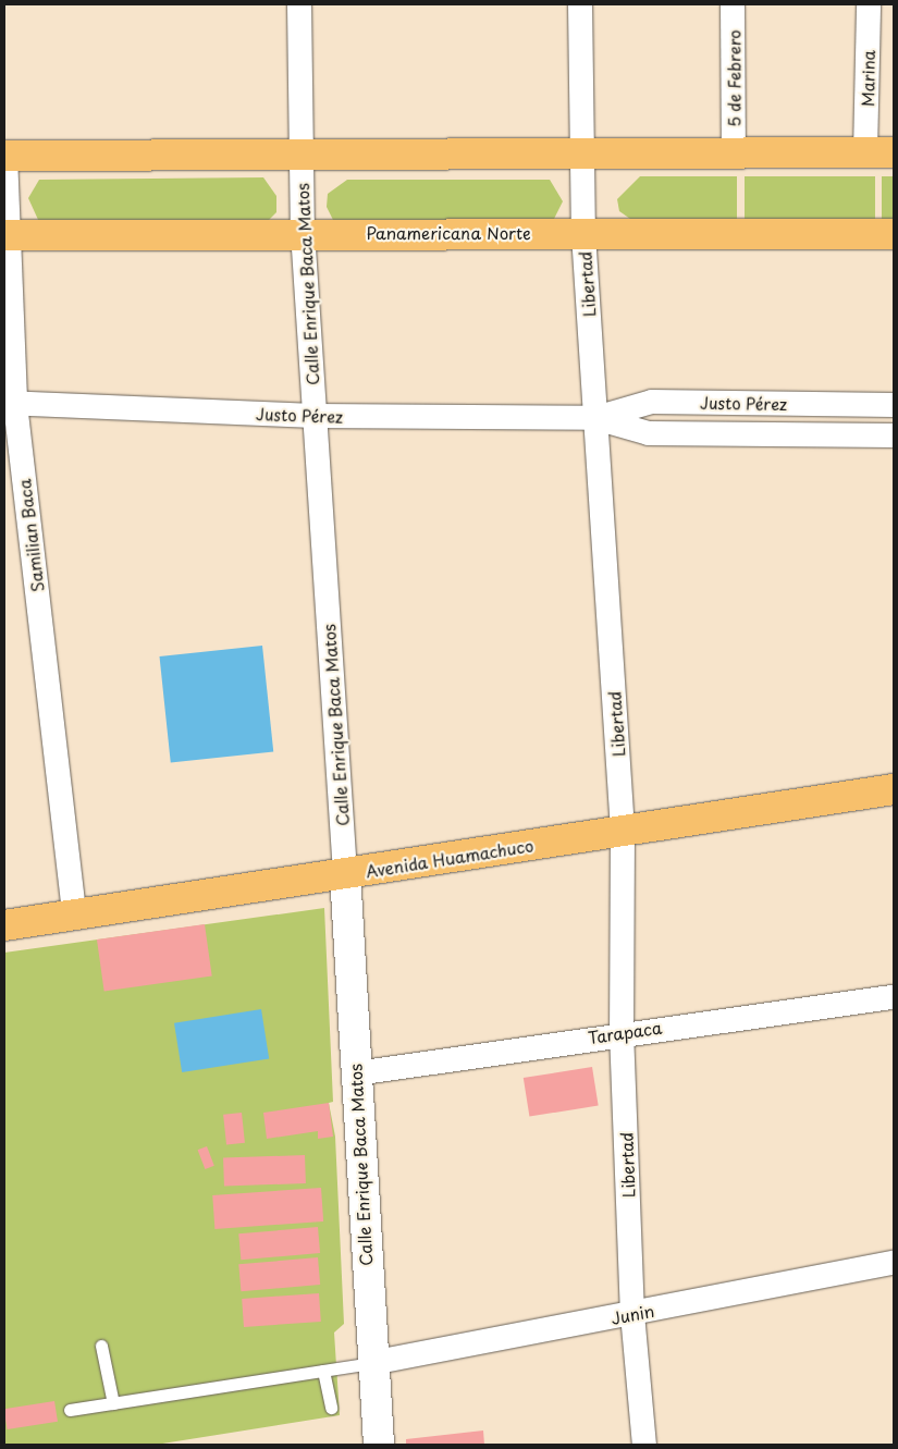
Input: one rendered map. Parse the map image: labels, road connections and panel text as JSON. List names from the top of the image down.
{
  "streets": {
    "main road": ["Panamericana Norte", "Avenida Huamachuco"],
    "street": [
      "5 de Febrero",
      "Marina",
      "Calle Enrique Baca Matos",
      "Libertad",
      "Justo Pérez",
      "Samilian Baca",
      "Tarapaca",
      "Junin"
    ]
  },
  "crossings": [
    ["Panamericana Norte", "Calle Enrique Baca Matos"],
    ["Panamericana Norte", "Libertad"],
    ["Panamericana Norte", "Samilian Baca"],
    ["Calle Enrique Baca Matos", "Justo Pérez"],
    ["Calle Enrique Baca Matos", "Avenida Huamachuco"],
    ["Calle Enrique Baca Matos", "Tarapaca"],
    ["Calle Enrique Baca Matos", "Junin"],
    ["Libertad", "Justo Pérez"],
    ["Libertad", "Avenida Huamachuco"],
    ["Libertad", "Tarapaca"],
    ["Libertad", "Junin"],
    ["Justo Pérez", "Samilian Baca"],
    ["Samilian Baca", "Avenida Huamachuco"]
  ]
}
